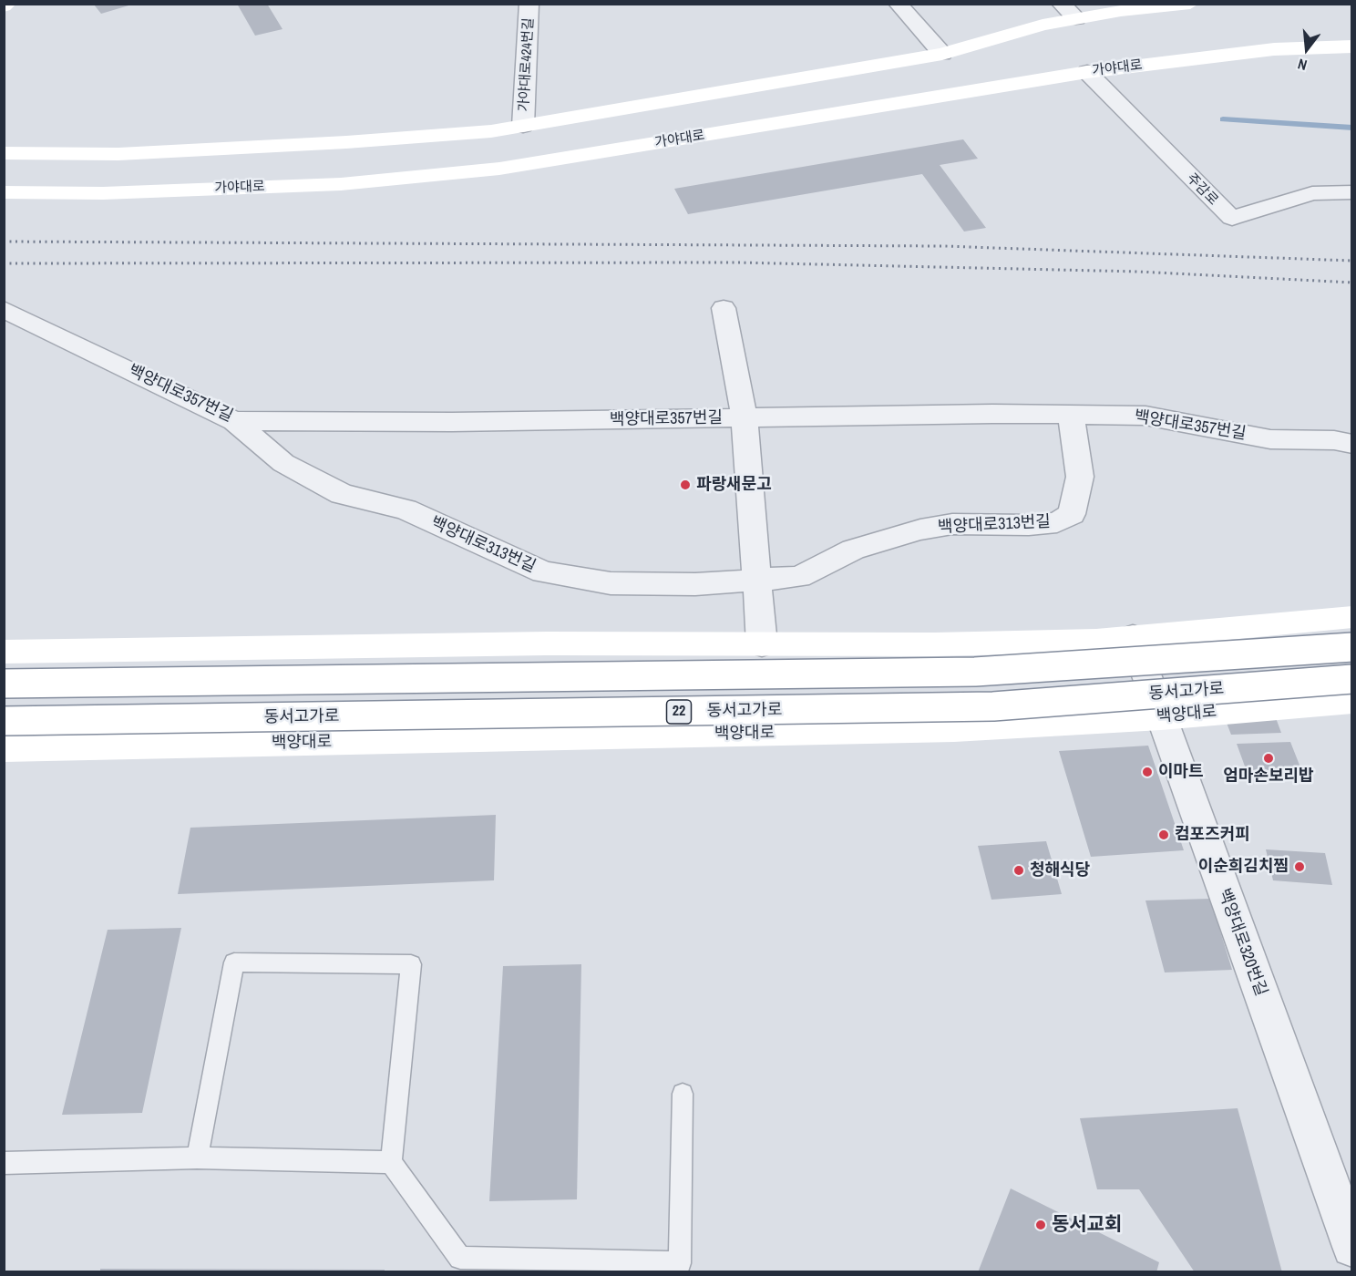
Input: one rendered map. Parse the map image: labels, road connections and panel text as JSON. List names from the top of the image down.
{
  "streets": {
    "main road": [
      "가야대로",
      "동서고가로",
      "22",
      "백양대로"
    ],
    "street": [
      "가야대로424번길",
      "주감로",
      "백양대로357번길",
      "백양대로313번길",
      "백양대로320번길"
    ]
  },
  "crossings": [
    ["가야대로", "주감로"],
    ["백양대로357번길", "백양대로313번길"],
    ["백양대로", "백양대로320번길"]
  ],
  "places": [
    "파랑새문고",
    "엄마손보리밥",
    "이마트",
    "컴포즈커피",
    "이순희김치찜",
    "청해식당",
    "동서교회"
  ],
  "north": "bottom"
}
